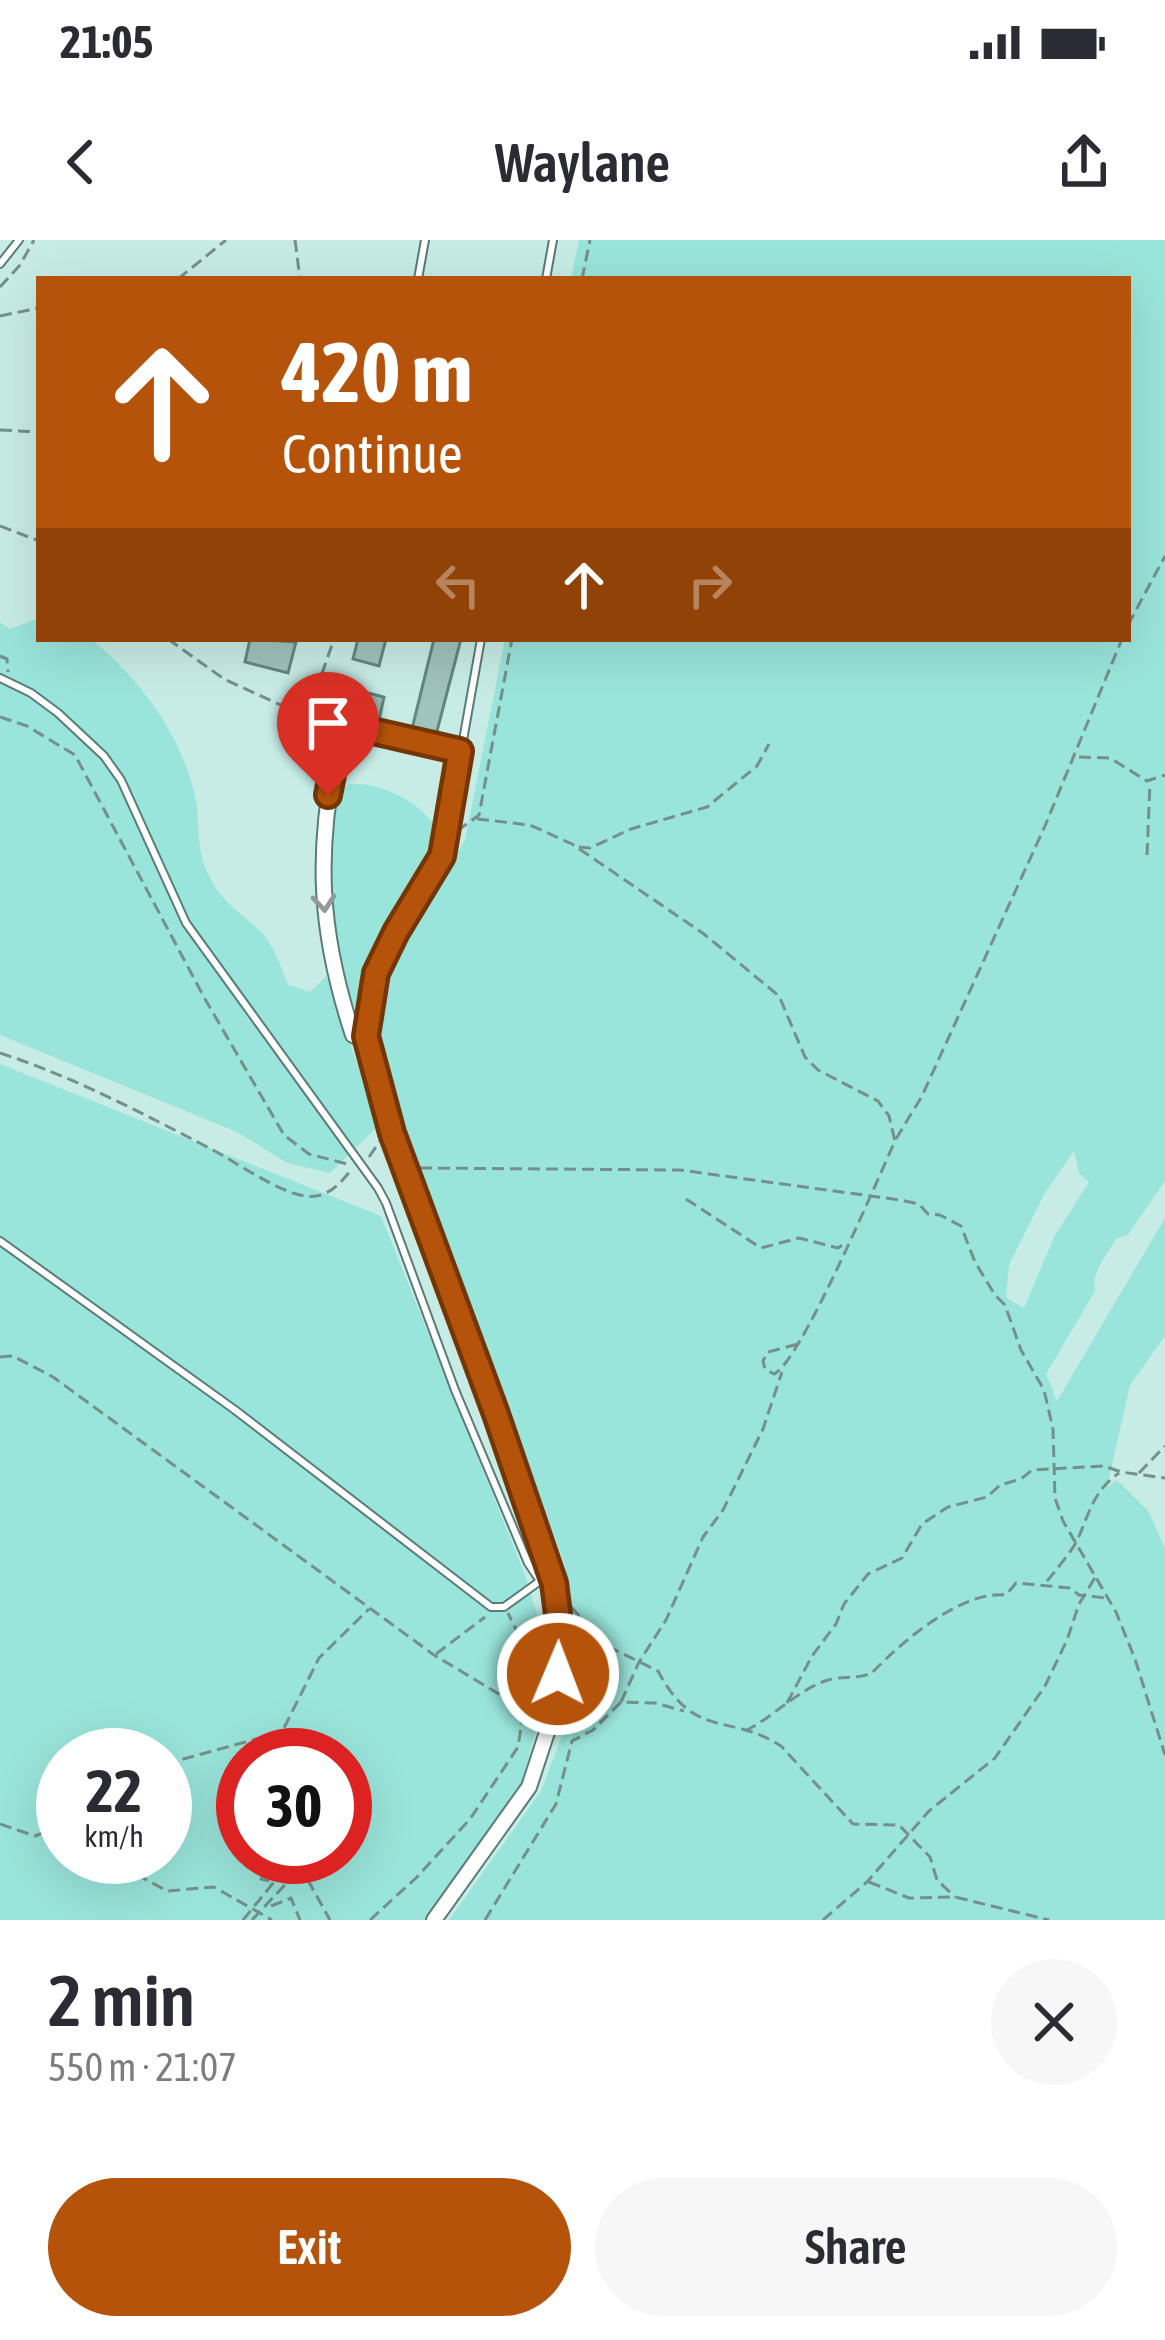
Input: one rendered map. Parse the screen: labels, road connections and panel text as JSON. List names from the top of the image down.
{
  "page": {
    "status": "21:05",
    "header": "Waylane",
    "turn": ["420 m", "Continue"],
    "speed": "22 km/h",
    "limit": "30",
    "heading": ["2 min", "550 m · 21:07"],
    "buttons": ["Exit", "Share"]
  }
}
